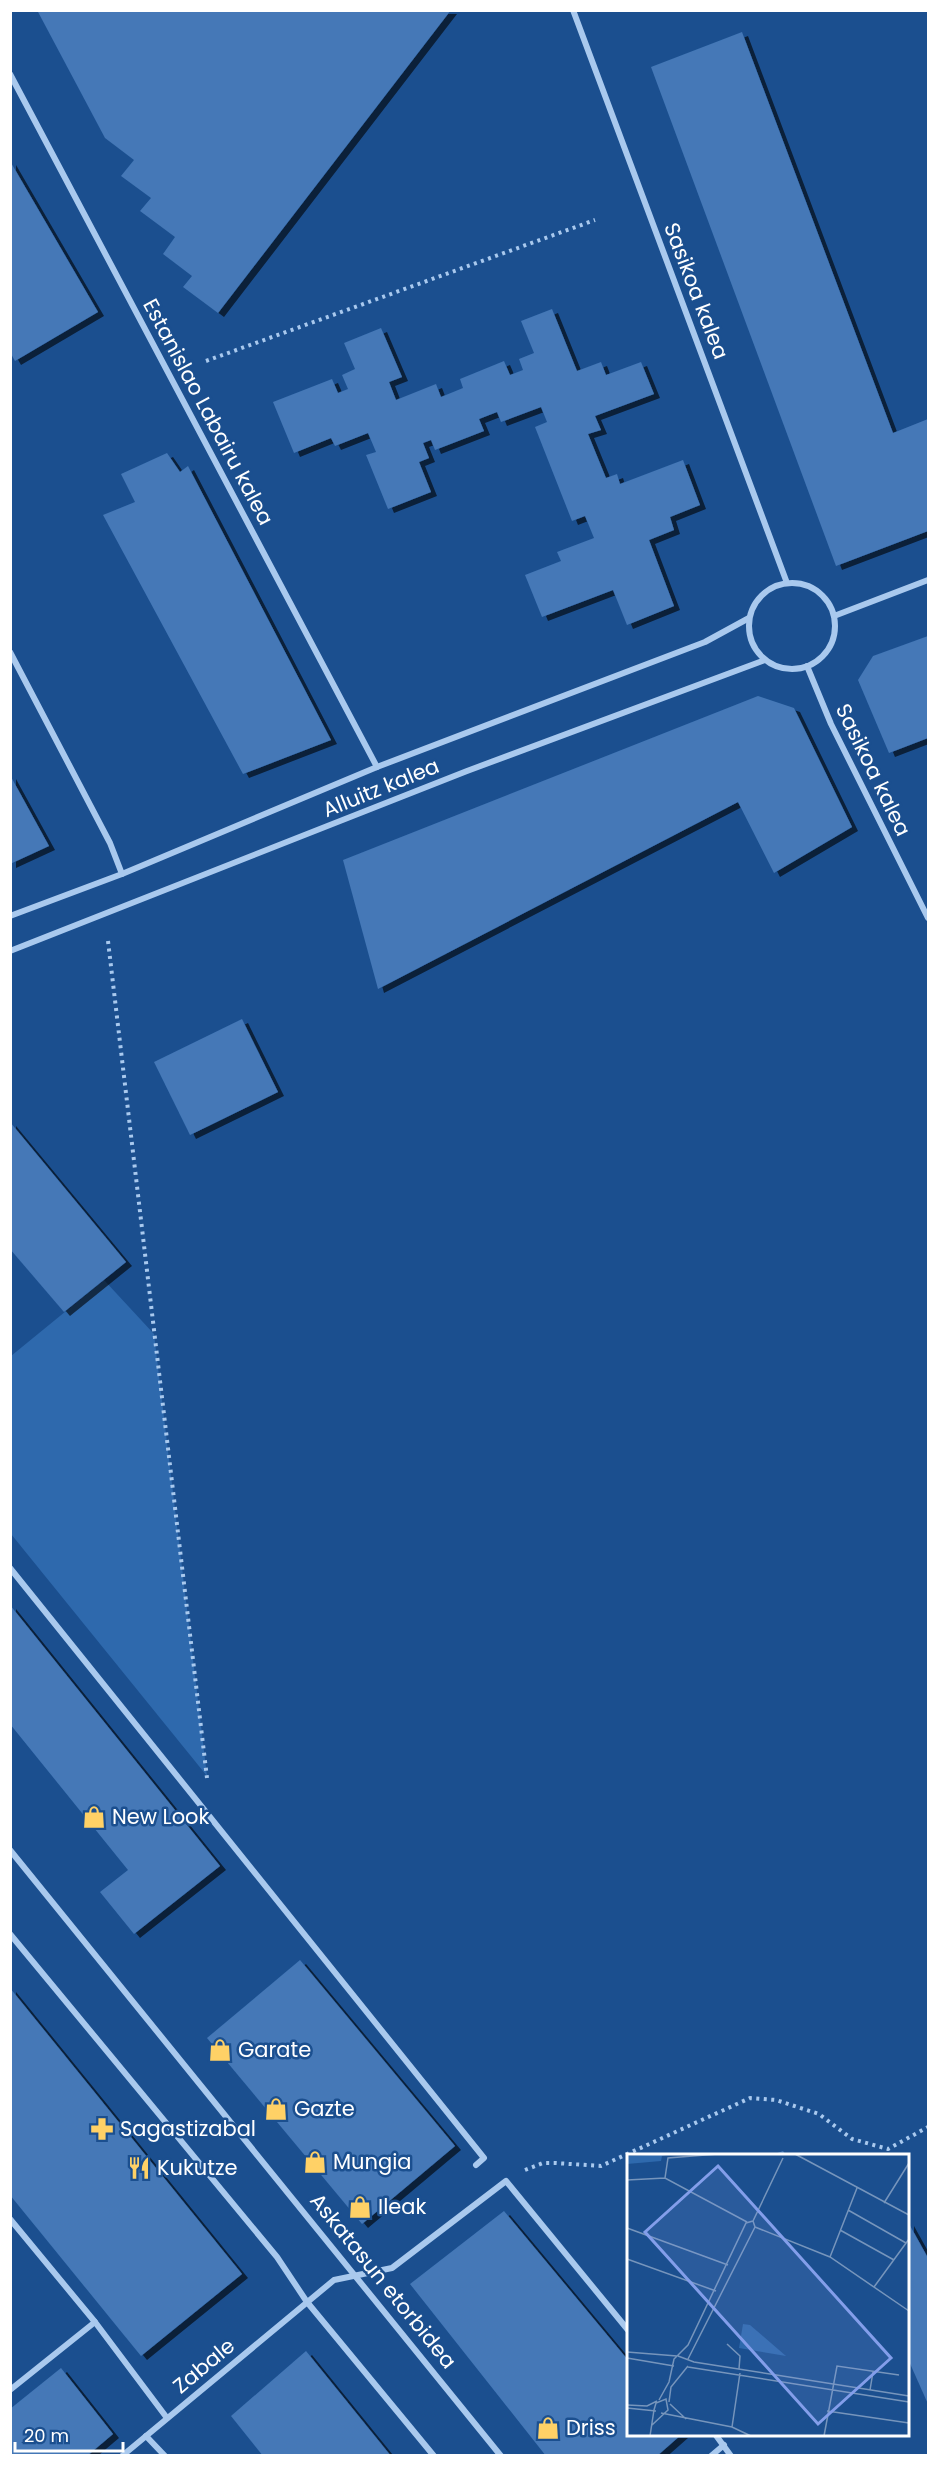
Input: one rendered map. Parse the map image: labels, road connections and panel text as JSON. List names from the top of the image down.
{
  "streets": {
    "street": [
      "Sasikoa kalea",
      "Estanislao Labairu kalea",
      "Alluitz kalea",
      "Askatasun etorbidea",
      "Zabale"
    ]
  },
  "crossings": [
    ["Sasikoa kalea", "Alluitz kalea"],
    ["Estanislao Labairu kalea", "Alluitz kalea"],
    ["Askatasun etorbidea", "Zabale"]
  ],
  "places": {
    "shop": [
      "New Look",
      "Garate",
      "Gazte",
      "Mungia",
      "Ileak",
      "Driss"
    ],
    "pharmacy": ["Sagastizabal"],
    "restaurant": ["Kukutze"]
  },
  "scale_bar": "20 m"
}
